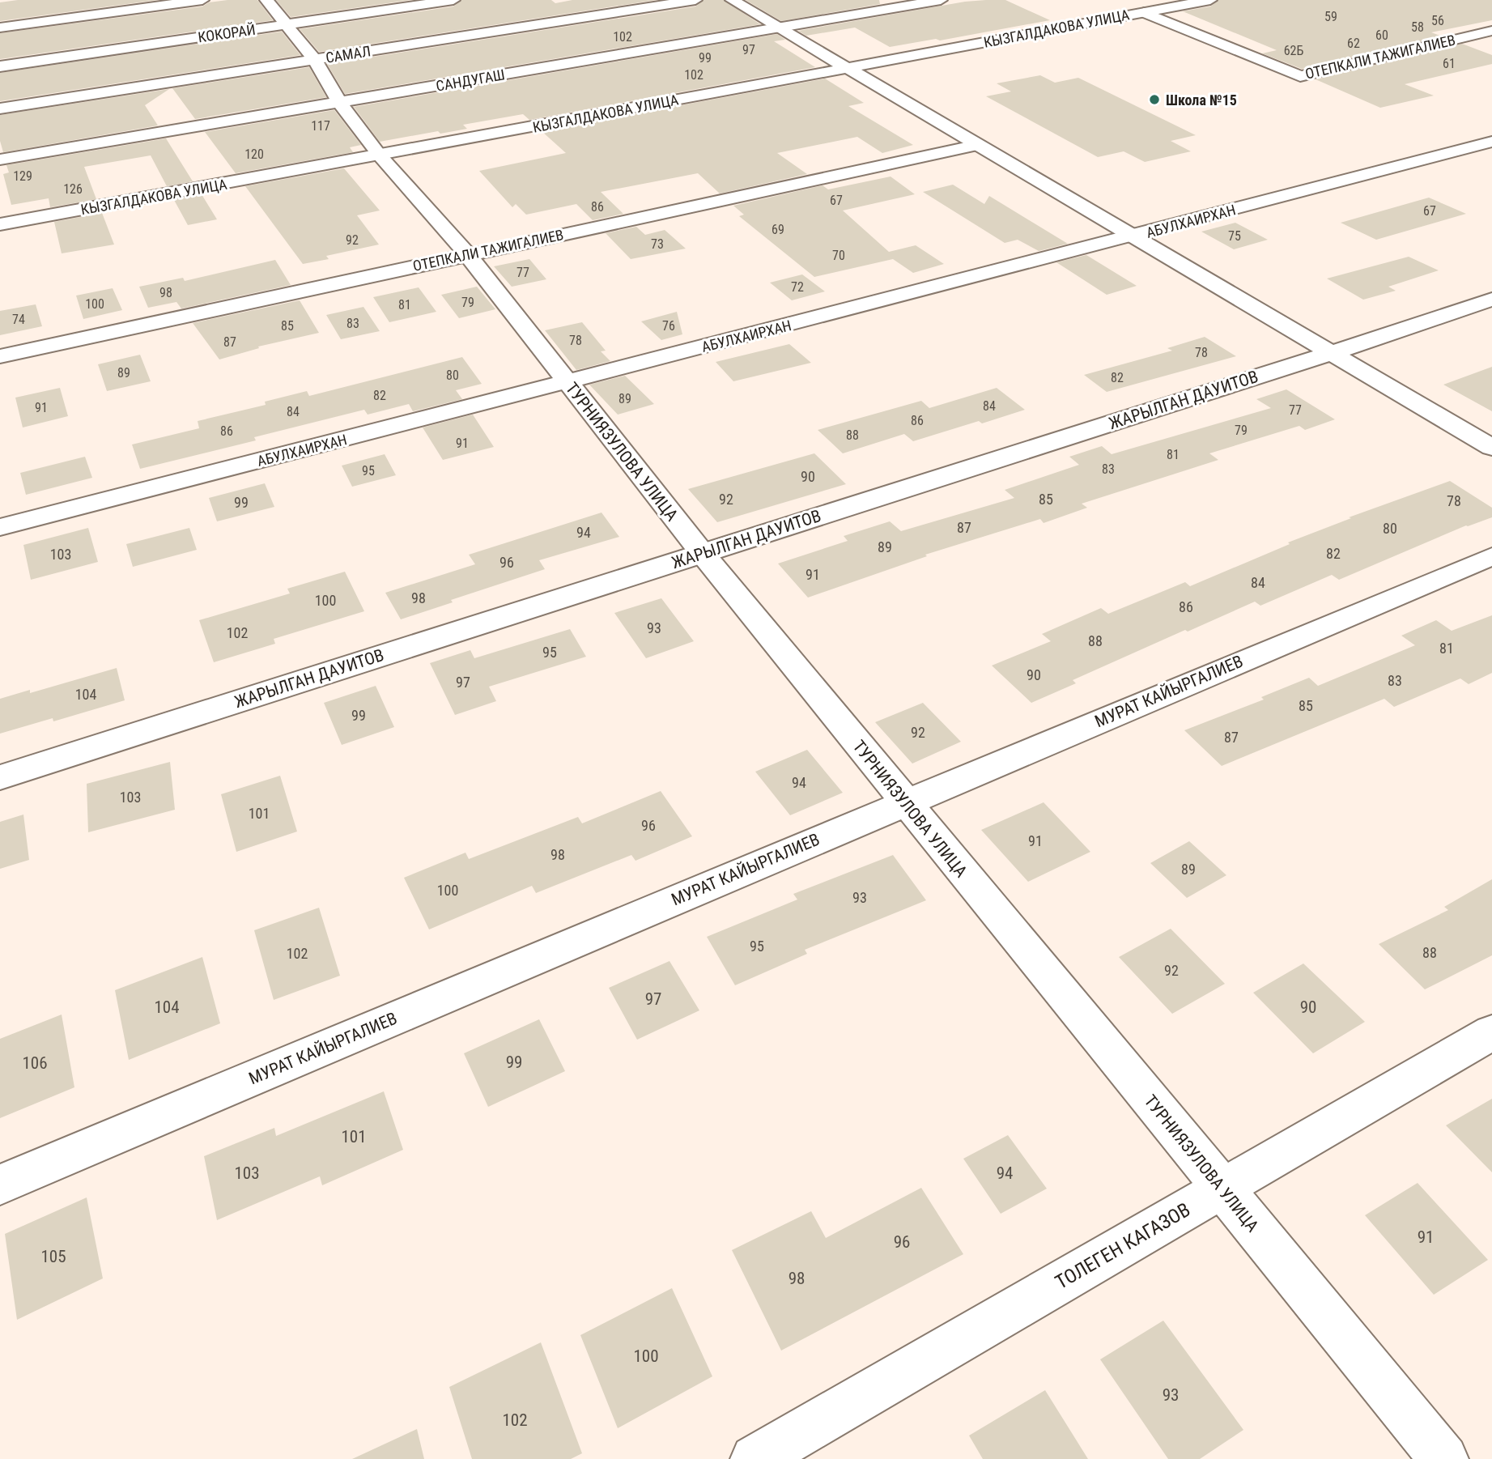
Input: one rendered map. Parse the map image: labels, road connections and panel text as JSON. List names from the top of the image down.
{
  "streets": {
    "street": [
      "КЫЗГАЛДАКОВА УЛИЦА",
      "КОКОРАЙ",
      "САМАЛ",
      "ОТЕПКАЛИ ТАЖИГАЛИЕВ",
      "САНДУГАШ",
      "АБУЛХАИРХАН",
      "ЖАРЫЛГАН ДАУИТОВ",
      "ТУРНИЯЗУЛОВА УЛИЦА",
      "МУРАТ КАЙЫРГАЛИЕВ",
      "ТОЛЕГЕН КАГАЗОВ"
    ]
  },
  "crossings": [
    ["КЫЗГАЛДАКОВА УЛИЦА", "ОТЕПКАЛИ ТАЖИГАЛИЕВ"],
    ["КЫЗГАЛДАКОВА УЛИЦА", "ТУРНИЯЗУЛОВА УЛИЦА"],
    ["КОКОРАЙ", "ТУРНИЯЗУЛОВА УЛИЦА"],
    ["САМАЛ", "ТУРНИЯЗУЛОВА УЛИЦА"],
    ["ОТЕПКАЛИ ТАЖИГАЛИЕВ", "ТУРНИЯЗУЛОВА УЛИЦА"],
    ["САНДУГАШ", "ТУРНИЯЗУЛОВА УЛИЦА"],
    ["АБУЛХАИРХАН", "ТУРНИЯЗУЛОВА УЛИЦА"],
    ["ЖАРЫЛГАН ДАУИТОВ", "ТУРНИЯЗУЛОВА УЛИЦА"],
    ["ТУРНИЯЗУЛОВА УЛИЦА", "МУРАТ КАЙЫРГАЛИЕВ"],
    ["ТУРНИЯЗУЛОВА УЛИЦА", "ТОЛЕГЕН КАГАЗОВ"]
  ],
  "places": ["Школа №15"],
  "house_numbers": [
    "59",
    "56",
    "58",
    "60",
    "102",
    "62",
    "97",
    "62Б",
    "99",
    "61",
    "102",
    "117",
    "120",
    "129",
    "126",
    "67",
    "86",
    "67",
    "69",
    "75",
    "92",
    "73",
    "70",
    "77",
    "72",
    "98",
    "79",
    "100",
    "81",
    "74",
    "83",
    "85",
    "76",
    "78",
    "87",
    "78",
    "89",
    "80",
    "82",
    "82",
    "89",
    "84",
    "91",
    "77",
    "84",
    "86",
    "79",
    "86",
    "88",
    "91",
    "81",
    "83",
    "95",
    "90",
    "92",
    "85",
    "78",
    "99",
    "87",
    "80",
    "94",
    "89",
    "82",
    "103",
    "96",
    "91",
    "84",
    "98",
    "100",
    "86",
    "93",
    "102",
    "88",
    "81",
    "95",
    "90",
    "83",
    "97",
    "104",
    "85",
    "99",
    "92",
    "87",
    "94",
    "103",
    "101",
    "96",
    "91",
    "98",
    "89",
    "100",
    "93",
    "95",
    "88",
    "102",
    "92",
    "97",
    "104",
    "90",
    "99",
    "106",
    "101",
    "103",
    "94",
    "91",
    "96",
    "105",
    "98",
    "100",
    "93",
    "102"
  ]
}
